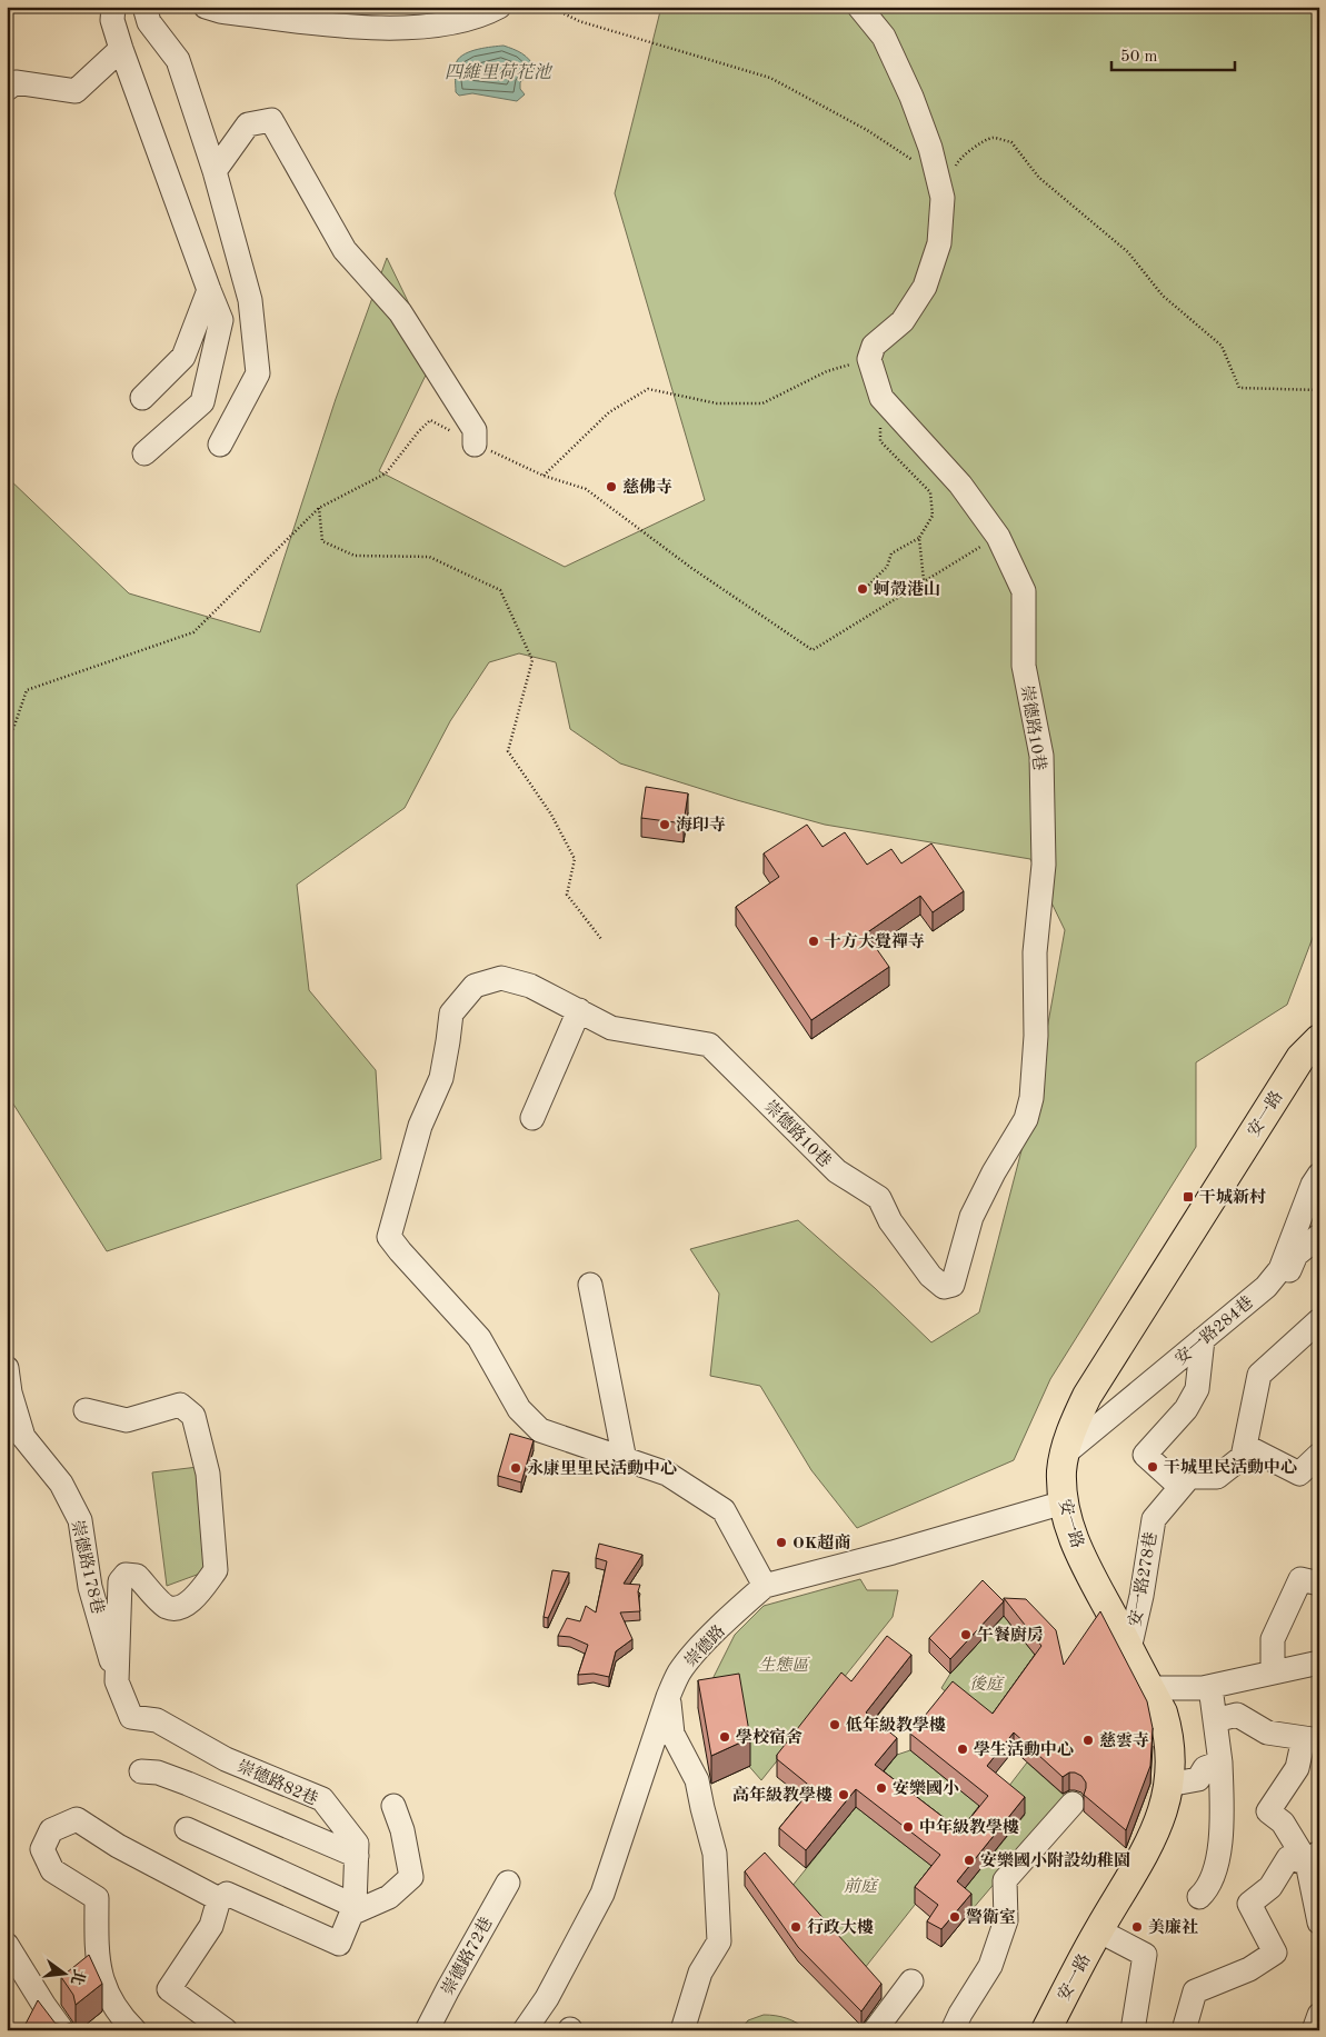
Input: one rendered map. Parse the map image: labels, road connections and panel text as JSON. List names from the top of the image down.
{
  "streets": {
    "main road": ["安一路"],
    "street": [
      "崇德路10巷",
      "安一路284巷",
      "崇德路178巷",
      "安一路278巷",
      "崇德路",
      "崇德路82巷",
      "崇德路72巷"
    ]
  },
  "crossings": [
    ["崇德路10巷", "崇德路"],
    ["安一路", "安一路284巷"],
    ["安一路", "安一路278巷"],
    ["安一路", "崇德路"],
    ["崇德路178巷", "崇德路82巷"]
  ],
  "water": ["四維里荷花池"],
  "parks": ["生態區", "後庭", "前庭"],
  "places": {
    "other": [
      "慈佛寺",
      "蚵殼港山",
      "海印寺",
      "十方大覺禪寺",
      "干城里民活動中心",
      "永康里里民活動中心",
      "OK超商",
      "午餐廚房",
      "低年級教學樓",
      "學校宿舍",
      "慈雲寺",
      "學生活動中心",
      "安樂國小",
      "高年級教學樓",
      "中年級教學樓",
      "安樂國小附設幼稚園",
      "警衛室",
      "行政大樓",
      "美廉社"
    ],
    "transit": ["干城新村"]
  },
  "scale_bar": "50 m",
  "north": "right"
}
